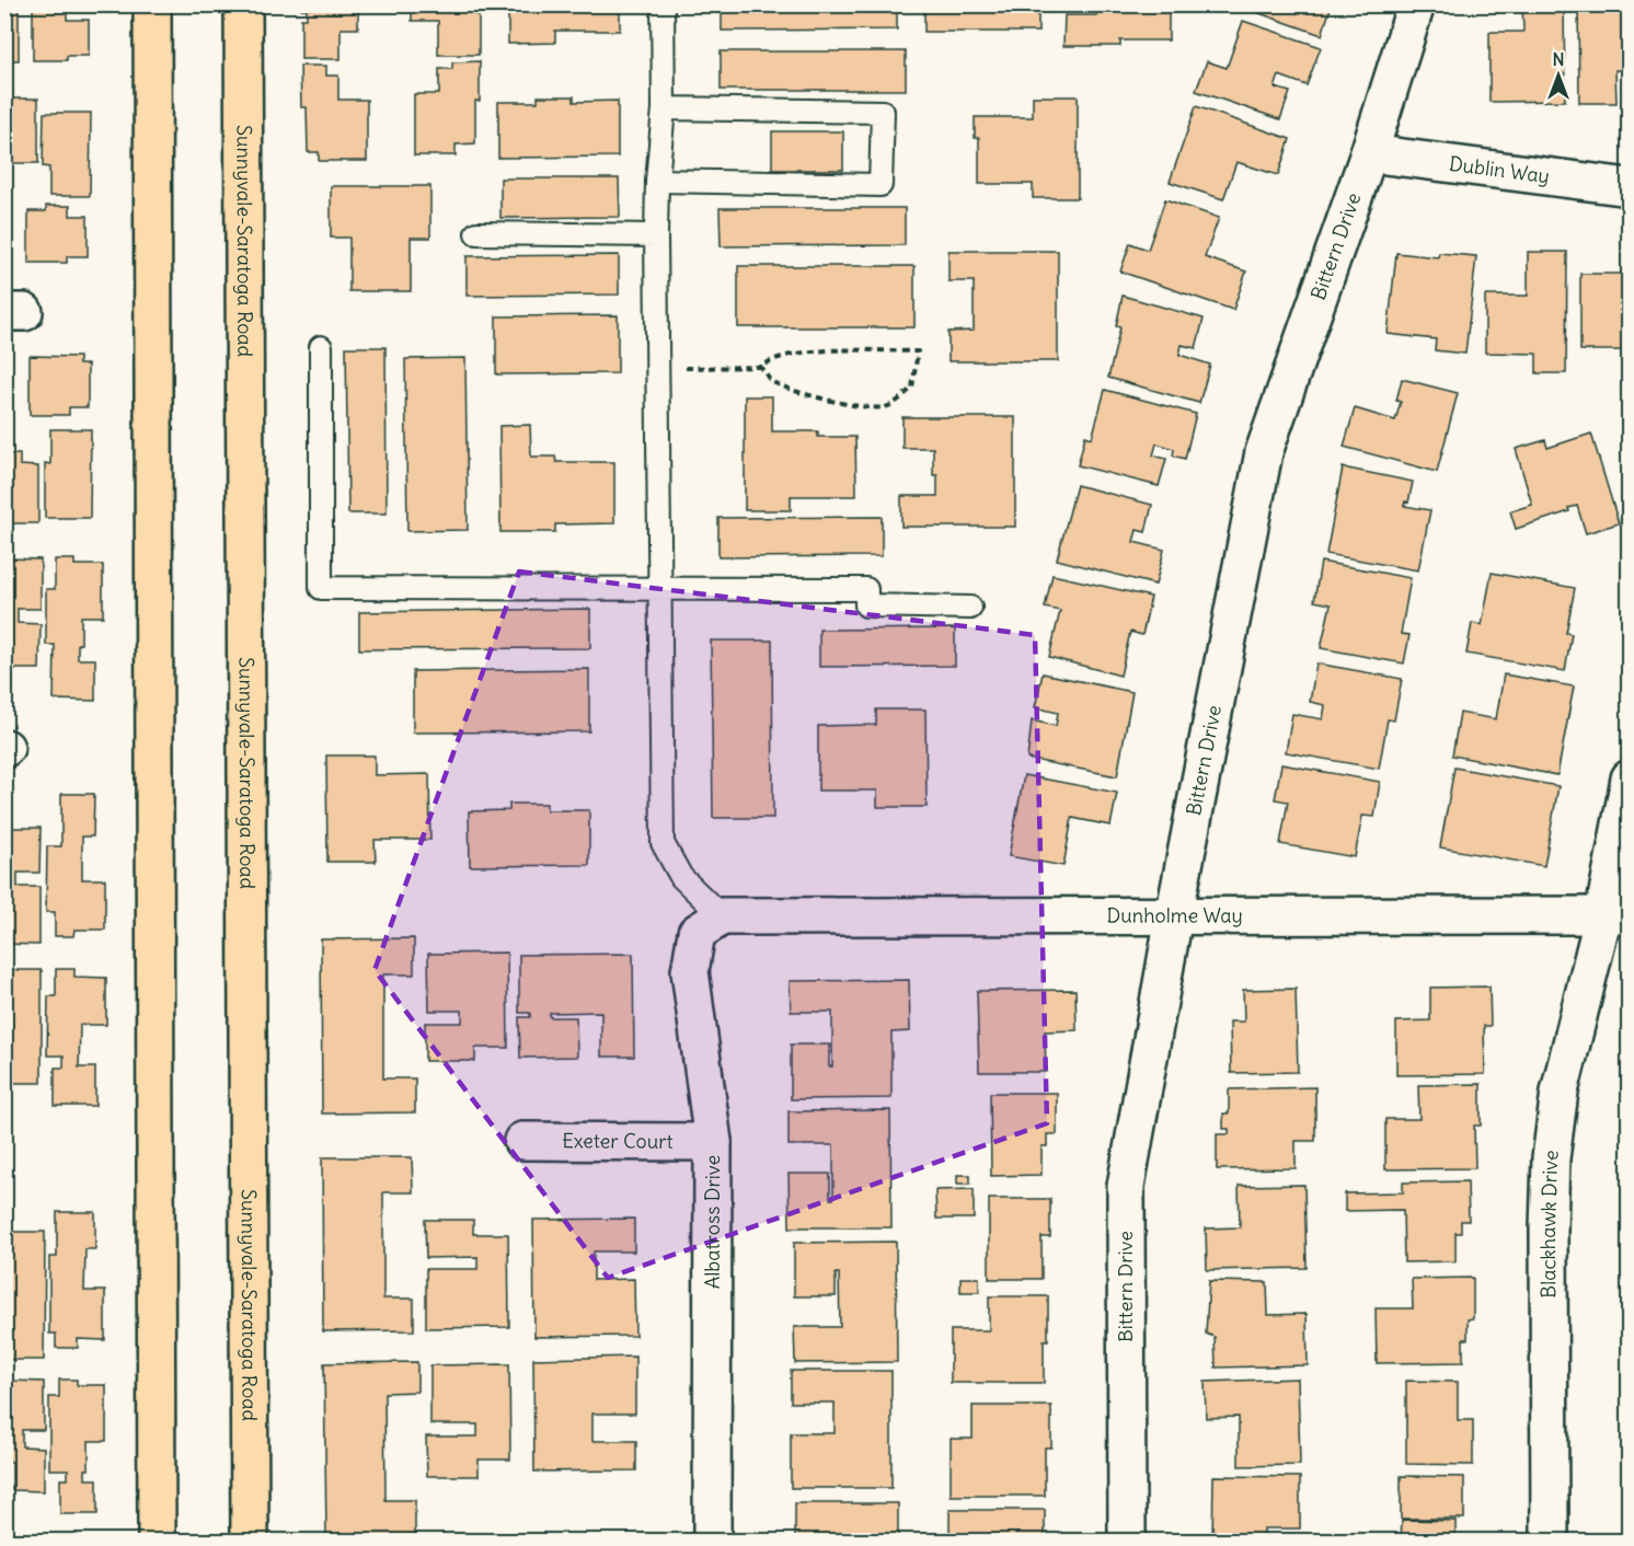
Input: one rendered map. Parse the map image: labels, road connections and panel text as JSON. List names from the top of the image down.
{
  "streets": {
    "main road": ["Sunnyvale-Saratoga Road"],
    "street": [
      "Dublin Way",
      "Bittern Drive",
      "Dunholme Way",
      "Exeter Court",
      "Albatross Drive",
      "Blackhawk Drive"
    ]
  },
  "crossings": [
    ["Dublin Way", "Bittern Drive"],
    ["Bittern Drive", "Dunholme Way"],
    ["Dunholme Way", "Albatross Drive"],
    ["Dunholme Way", "Blackhawk Drive"],
    ["Exeter Court", "Albatross Drive"]
  ],
  "north": "top"
}
